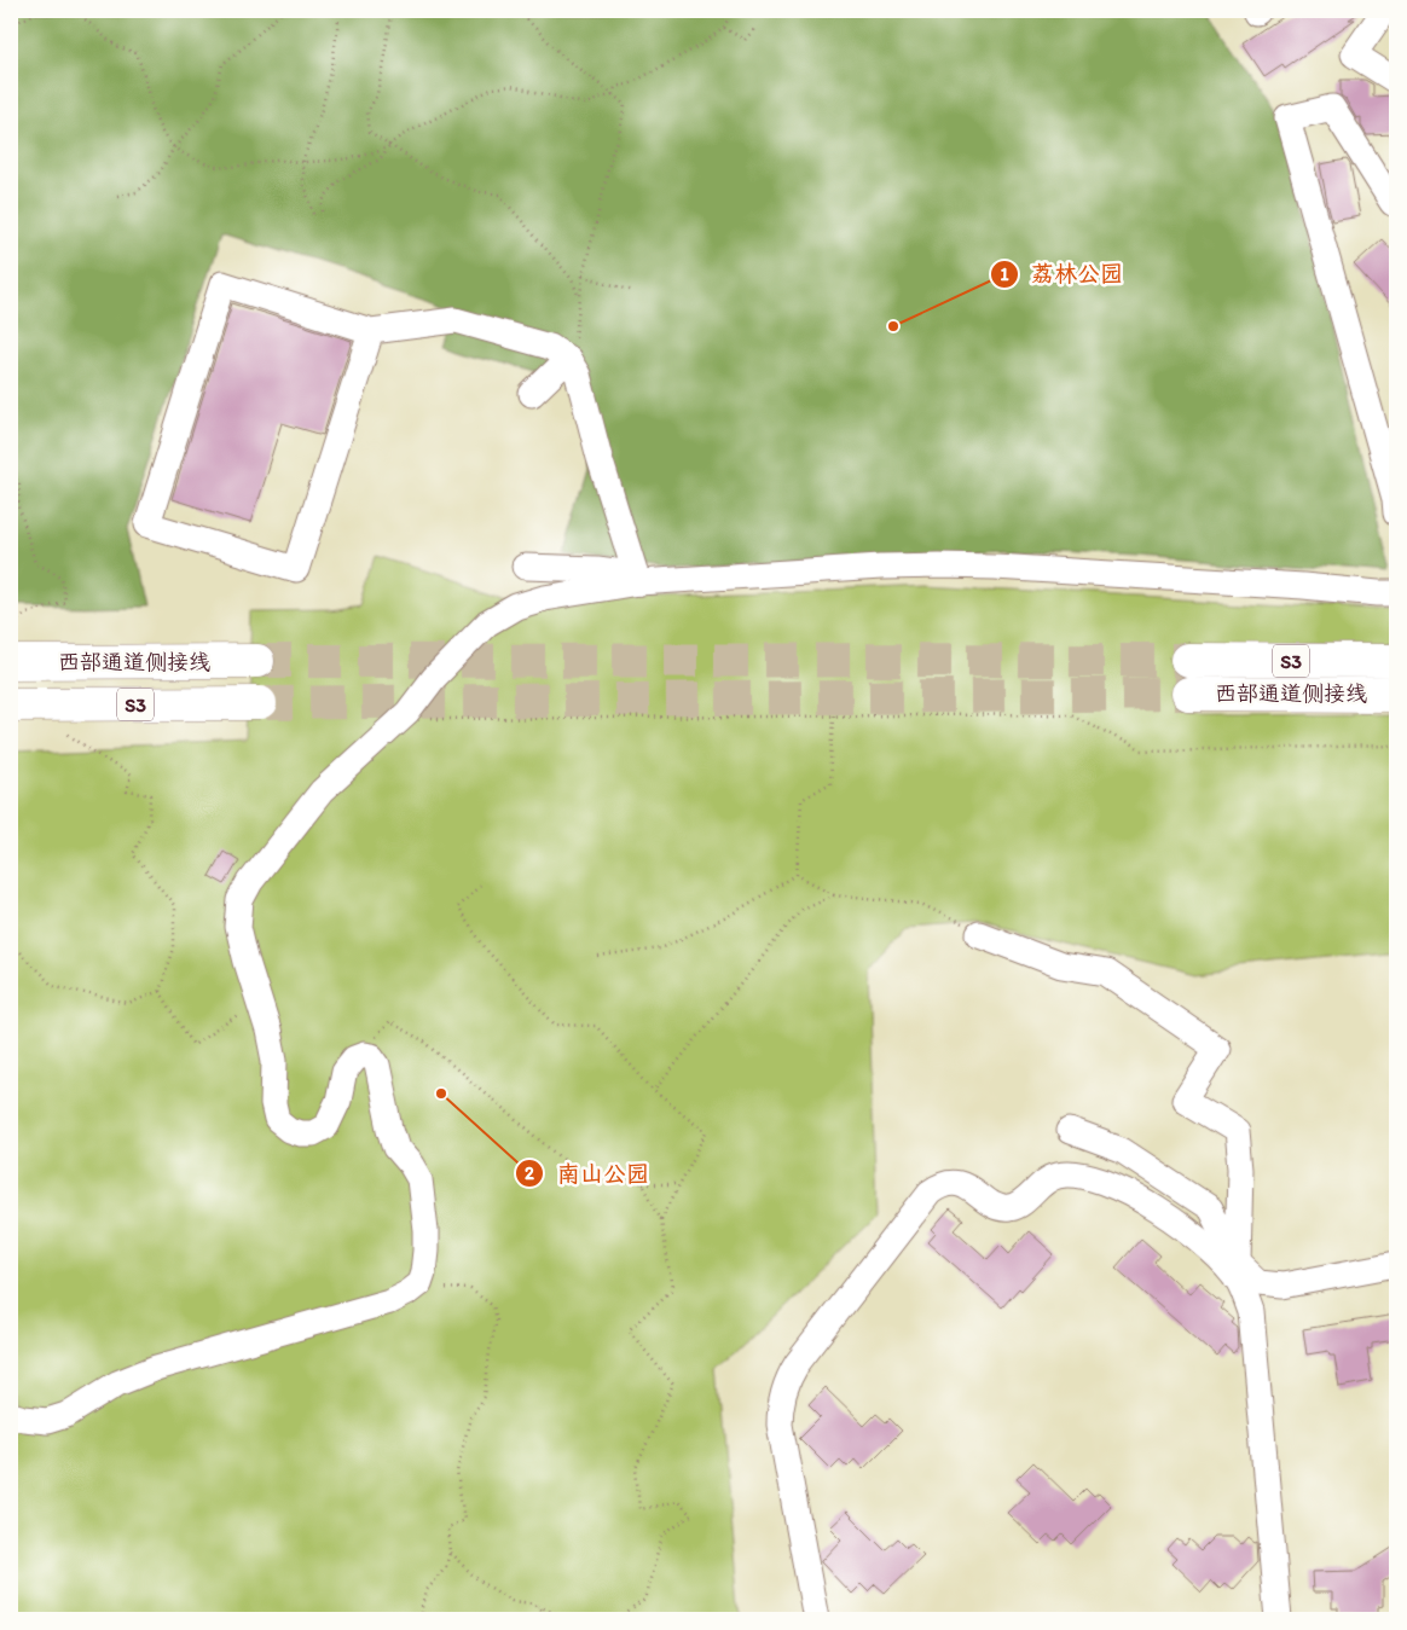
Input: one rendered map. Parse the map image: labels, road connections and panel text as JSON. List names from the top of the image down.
{
  "streets": {
    "highway": ["S3", "西部通道侧接线"]
  },
  "places": ["荔林公园", "南山公园"]
}
